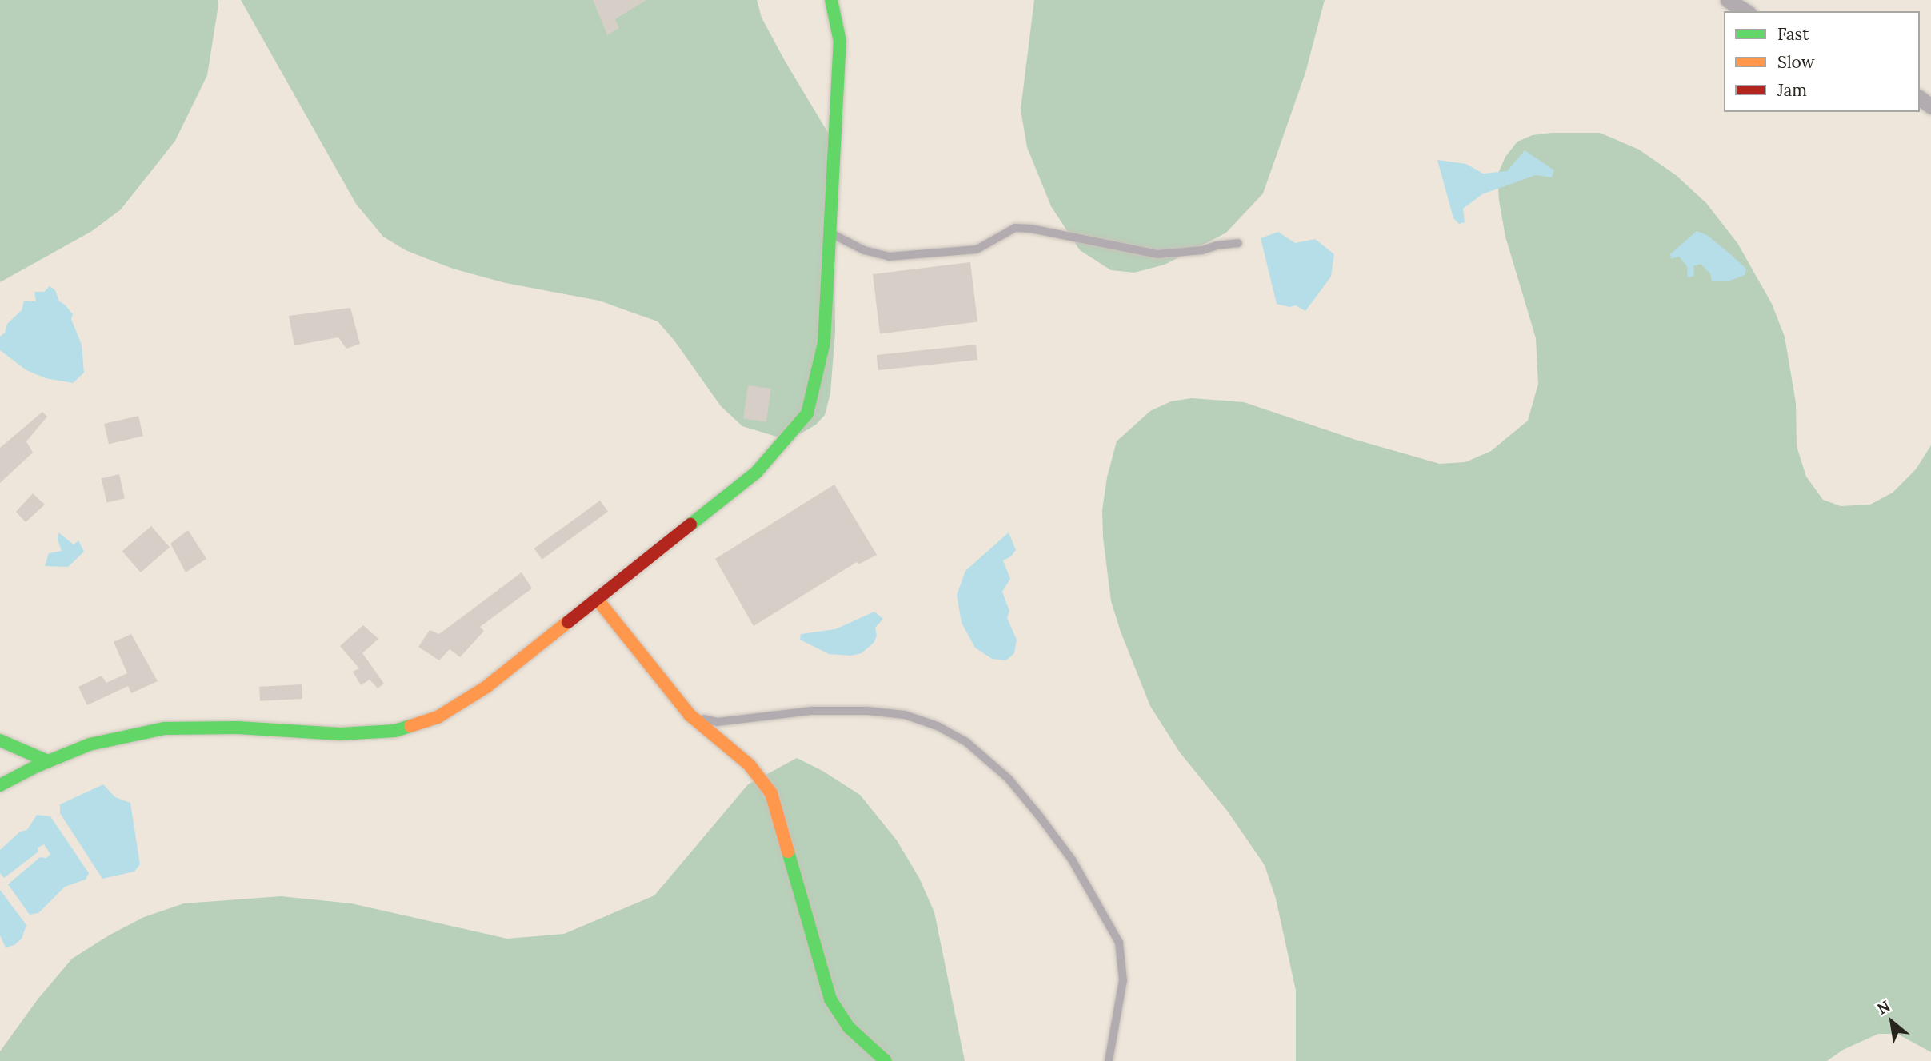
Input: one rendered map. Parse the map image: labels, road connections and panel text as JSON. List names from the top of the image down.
{
  "legend": ["Fast", "Slow", "Jam"],
  "north": "top left"
}
